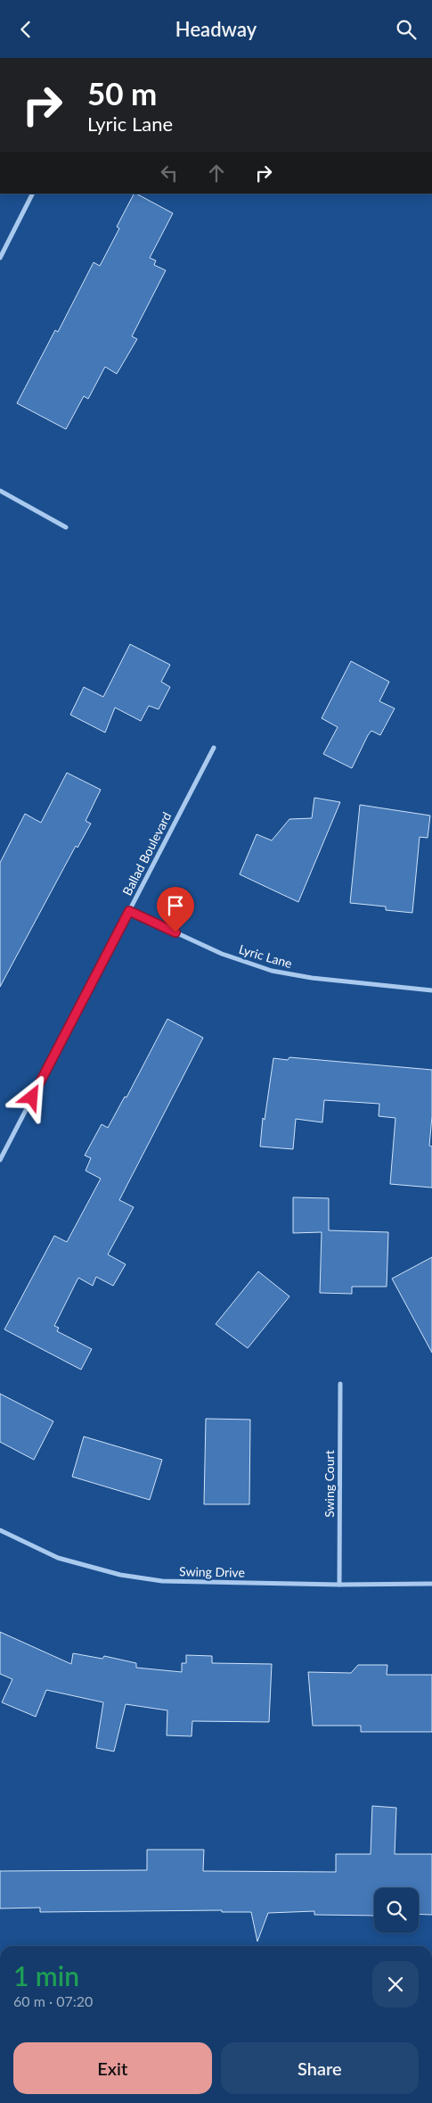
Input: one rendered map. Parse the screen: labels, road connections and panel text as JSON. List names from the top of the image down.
{
  "streets": {
    "street": [
      "Ballad Boulevard",
      "Lyric Lane",
      "Swing Court",
      "Swing Drive"
    ]
  },
  "crossings": [
    ["Ballad Boulevard", "Lyric Lane"],
    ["Swing Court", "Swing Drive"]
  ],
  "page": {
    "header": "Headway",
    "turn": ["50 m", "Lyric Lane"],
    "heading": ["1 min", "60 m · 07:20"],
    "buttons": ["Exit", "Share"]
  }
}
